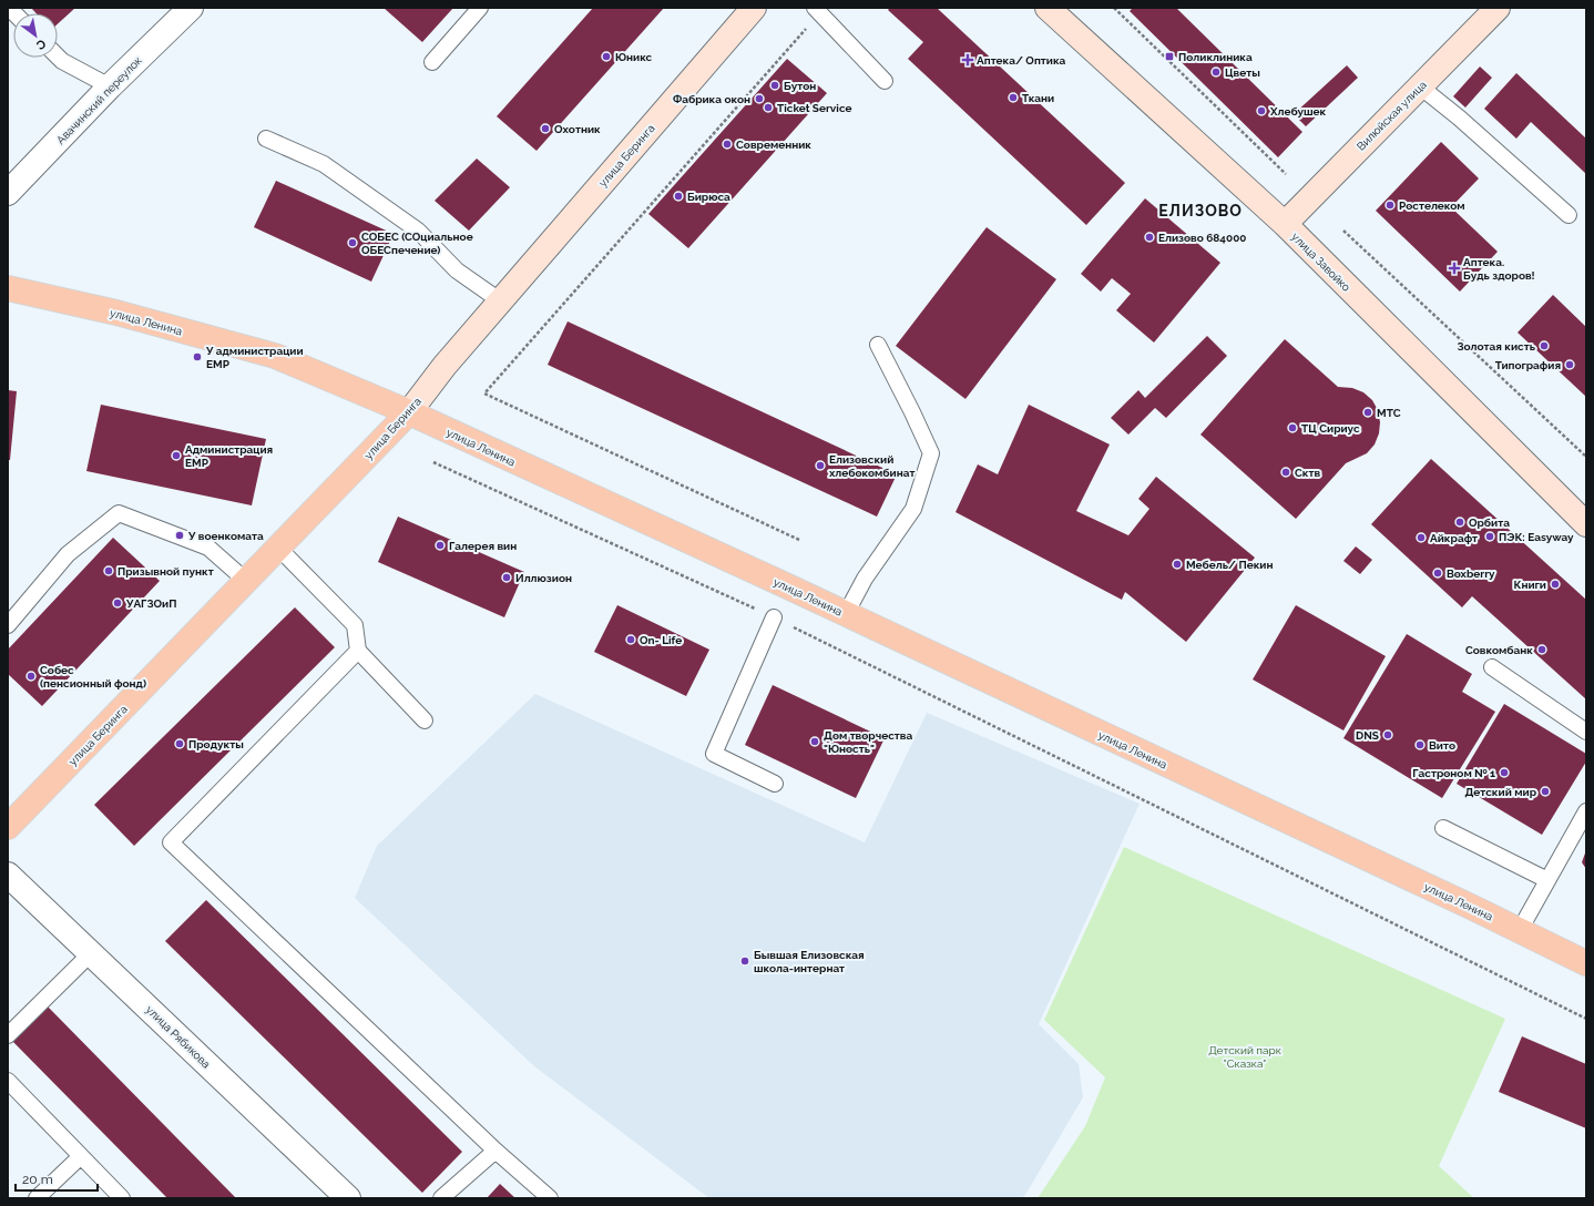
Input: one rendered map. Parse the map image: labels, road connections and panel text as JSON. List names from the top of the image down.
{
  "streets": {
    "main road": ["улица Беринга", "улица Ленина"],
    "street": [
      "Авачинский переулок",
      "Вилюйская улица",
      "улица Завойко",
      "улица Рябикова"
    ]
  },
  "crossings": [
    ["Вилюйская улица", "улица Завойко"],
    ["улица Беринга", "улица Ленина"]
  ],
  "districts": ["ЕЛИЗОВО"],
  "parks": ["Детский парк \"Сказка\""],
  "places": {
    "other": [
      "Юникс",
      "Цветы",
      "Бутон",
      "Ткани",
      "Фабрика окон",
      "Ticket Service",
      "Хлебушек",
      "Охотник",
      "Современник",
      "Бирюса",
      "Ростелеком",
      "Елизово 684000",
      "СОБЕС (СОциальное ОБЕСпечение)",
      "Золотая кисть",
      "У администрации ЕМР",
      "Типография",
      "МТС",
      "ТЦ Сириус",
      "Администрация ЕМР",
      "Елизовский хлебокомбинат",
      "Сктв",
      "Орбита",
      "У военкомата",
      "ПЭК: Easyway",
      "Айкрафт",
      "Галерея вин",
      "Мебель/ Пекин",
      "Призывной пункт",
      "Boxberry",
      "Иллюзион",
      "Книги",
      "УАГЗОиП",
      "On- Life",
      "Совкомбанк",
      "Собес (пенсионный фонд)",
      "DNS",
      "Дом творчества \"Юность\"",
      "Продукты",
      "Вито",
      "Гастроном № 1",
      "Детский мир",
      "Бывшая Елизовская школа-интернат"
    ],
    "transit": ["Поликлиника"],
    "health": ["Аптека/ Оптика", "Аптека. Будь здоров!"]
  },
  "scale_bar": "20 m",
  "north": "bottom right"
}
